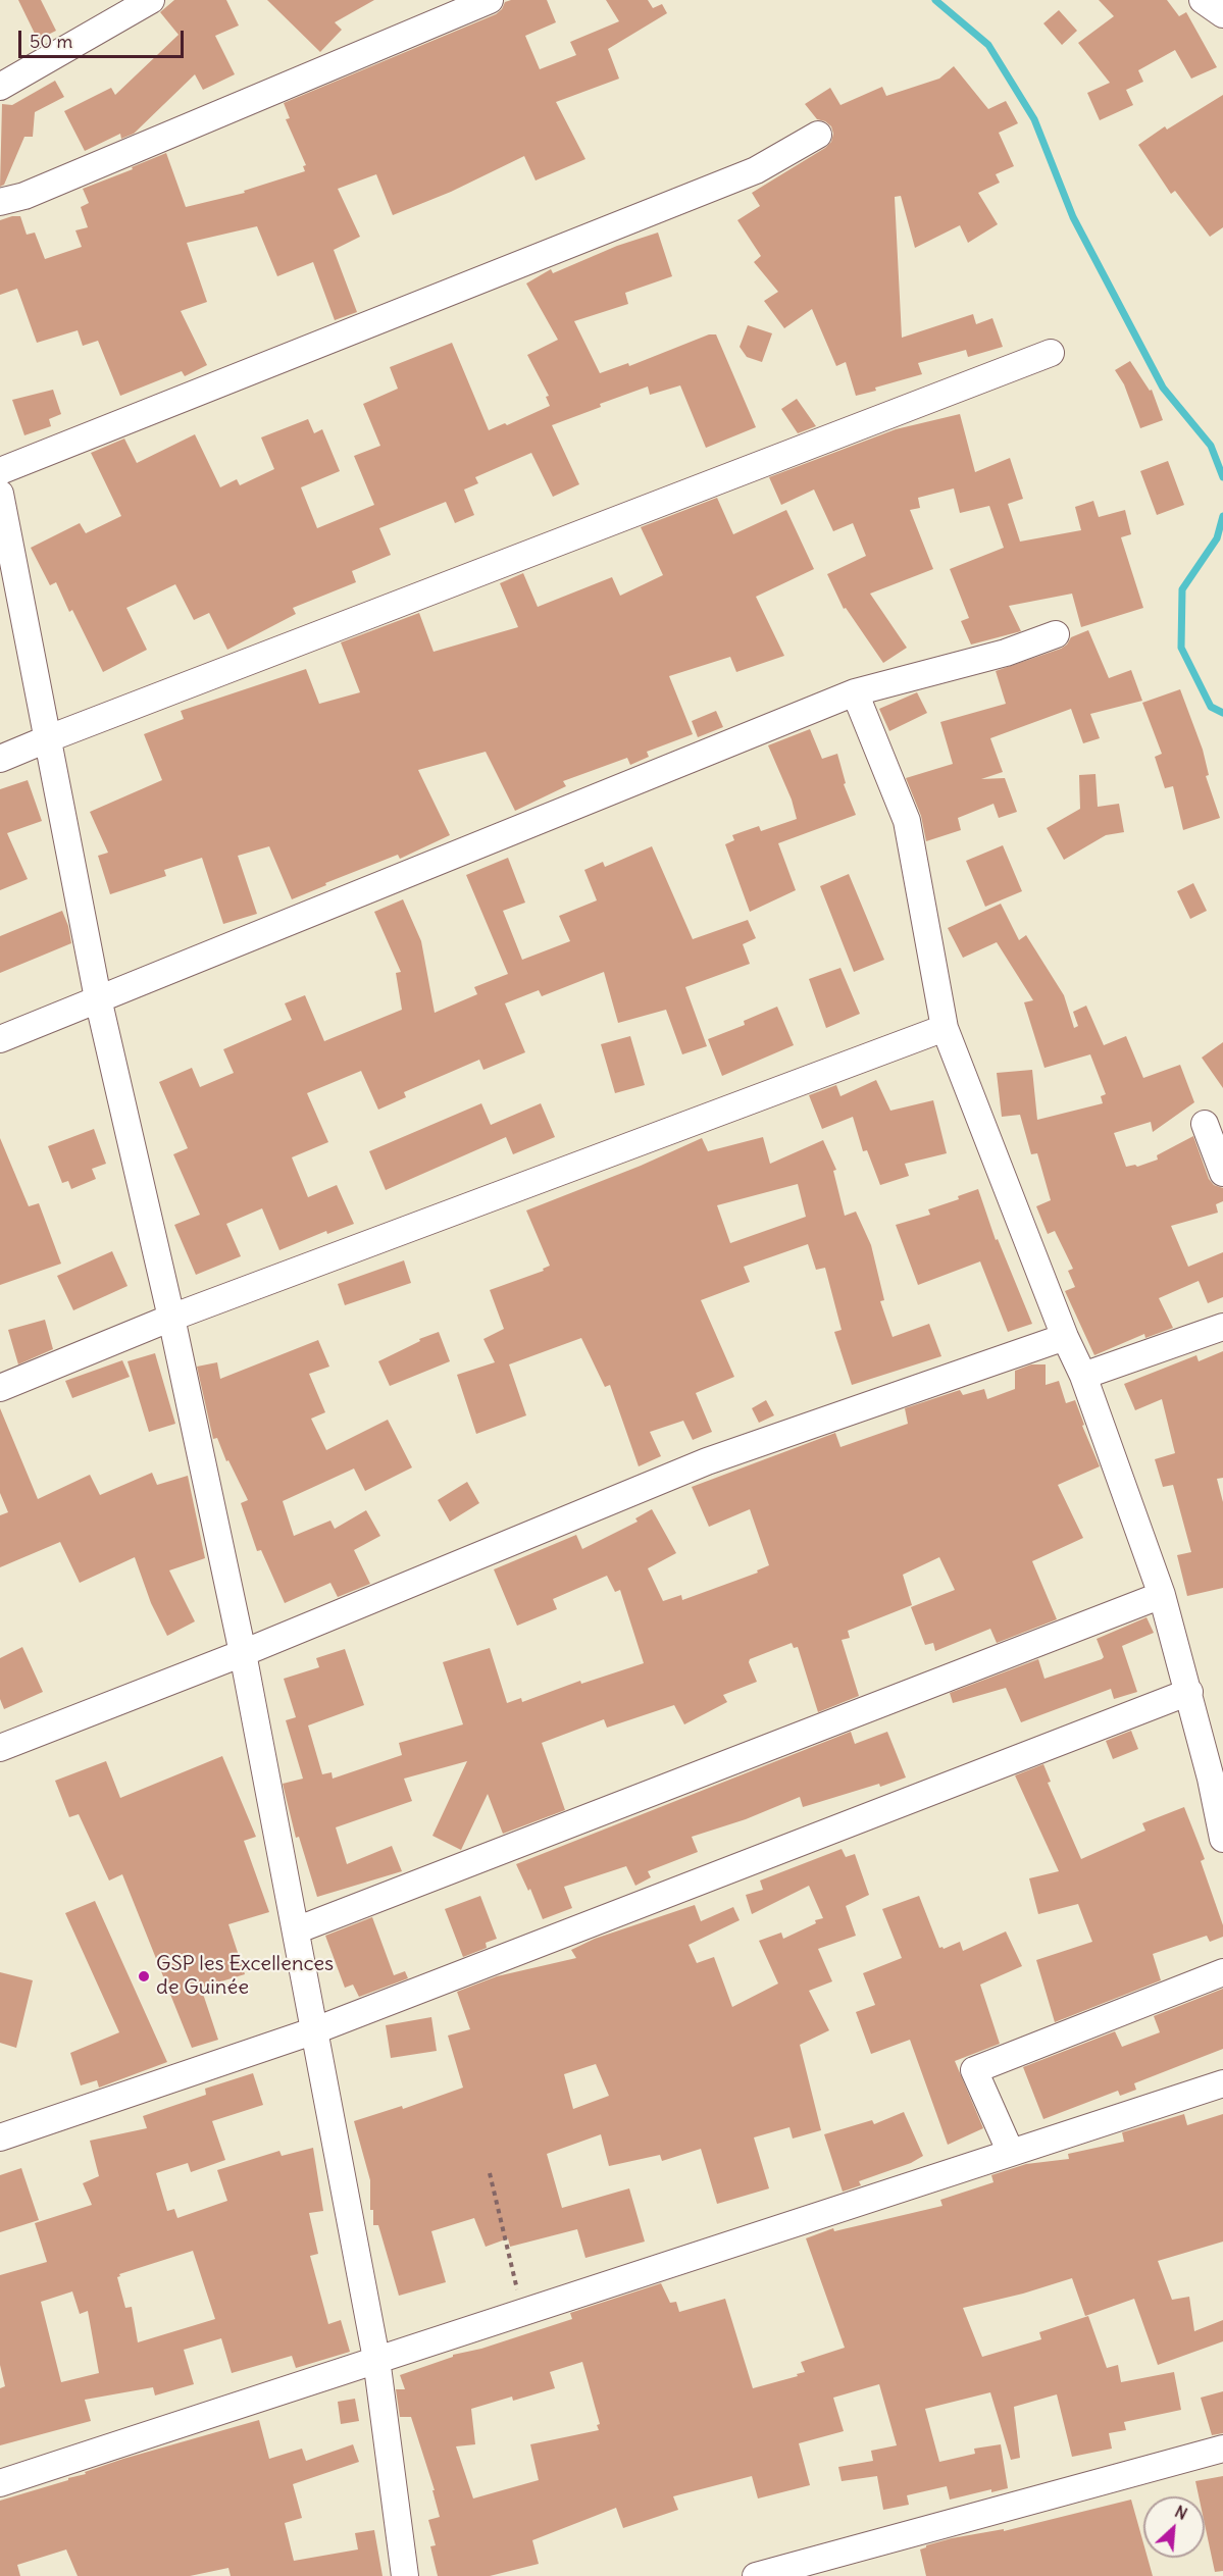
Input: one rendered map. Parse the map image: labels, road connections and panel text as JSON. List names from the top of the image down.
{
  "places": ["GSP les Excellences de Guinée"],
  "scale_bar": "50 m",
  "north": "top right"
}
